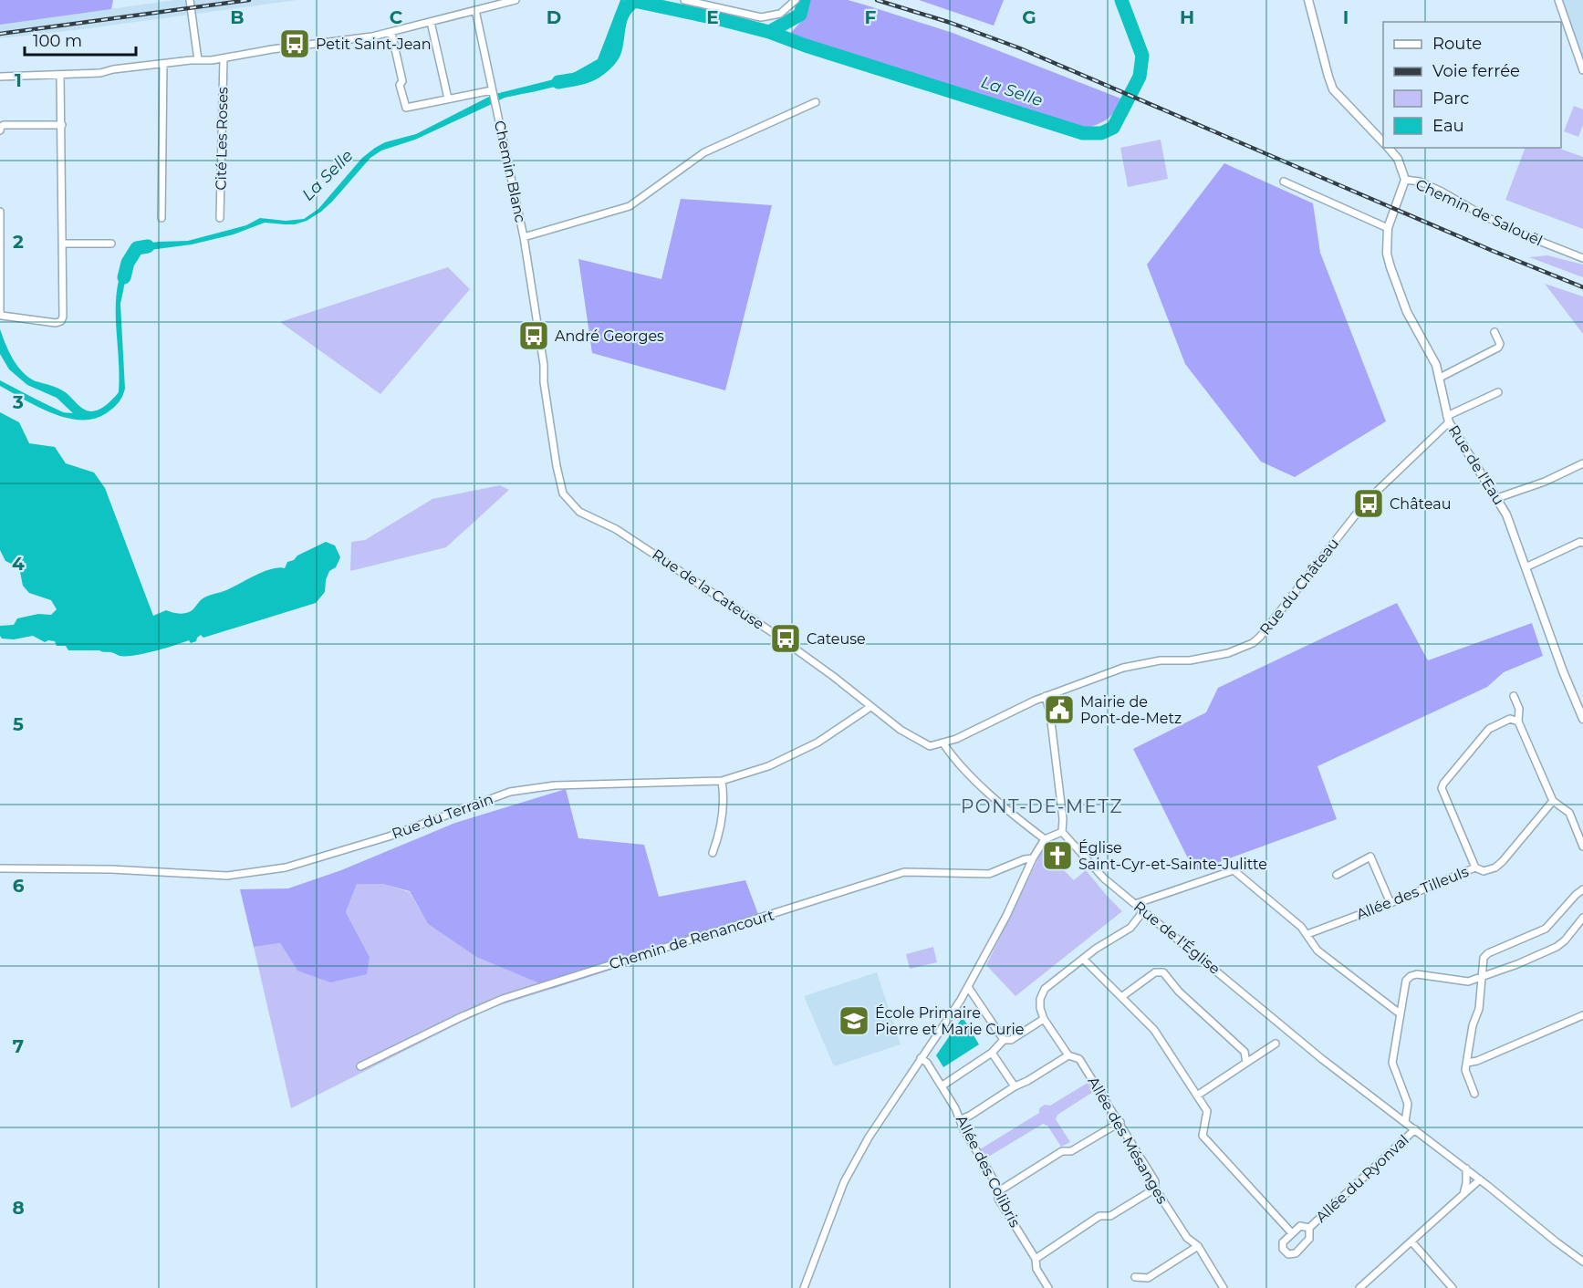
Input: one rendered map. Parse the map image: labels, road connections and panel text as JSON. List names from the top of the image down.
{
  "streets": {
    "street": [
      "Cité Les Roses",
      "Chemin Blanc",
      "Chemin de Salouël",
      "Rue de l'Eau",
      "Rue du Château",
      "Rue de la Cateuse",
      "Rue du Terrain",
      "Allée des Tilleuls",
      "Rue de l'Église",
      "Chemin de Renancourt",
      "Allée des Mésanges",
      "Allée des Colibris",
      "Allée du Ryonval"
    ]
  },
  "crossings": [
    ["Chemin Blanc", "Rue de la Cateuse"],
    ["Chemin de Salouël", "Rue de l'Eau"],
    ["Rue de l'Eau", "Rue du Château"],
    ["Rue du Château", "Rue de la Cateuse"],
    ["Rue de la Cateuse", "Rue du Terrain"],
    ["Rue de l'Église", "Allée du Ryonval"]
  ],
  "districts": ["PONT-DE-METZ"],
  "water": ["La Selle"],
  "places": {
    "bus stop": [
      "Petit Saint-Jean",
      "André Georges",
      "Château",
      "Cateuse"
    ],
    "public building": ["Mairie de Pont-de-Metz"],
    "church": ["Église Saint-Cyr-et-Sainte-Julitte"],
    "school or university": ["École Primaire Pierre et Marie Curie"]
  },
  "legend": [
    "Route",
    "Voie ferrée",
    "Parc",
    "Eau"
  ],
  "scale_bar": "100 m",
  "grid": {
    "columns": [
      "B",
      "C",
      "D",
      "E",
      "F",
      "G",
      "H",
      "I"
    ],
    "rows": [
      "1",
      "2",
      "3",
      "4",
      "5",
      "6",
      "7",
      "8"
    ]
  }
}
